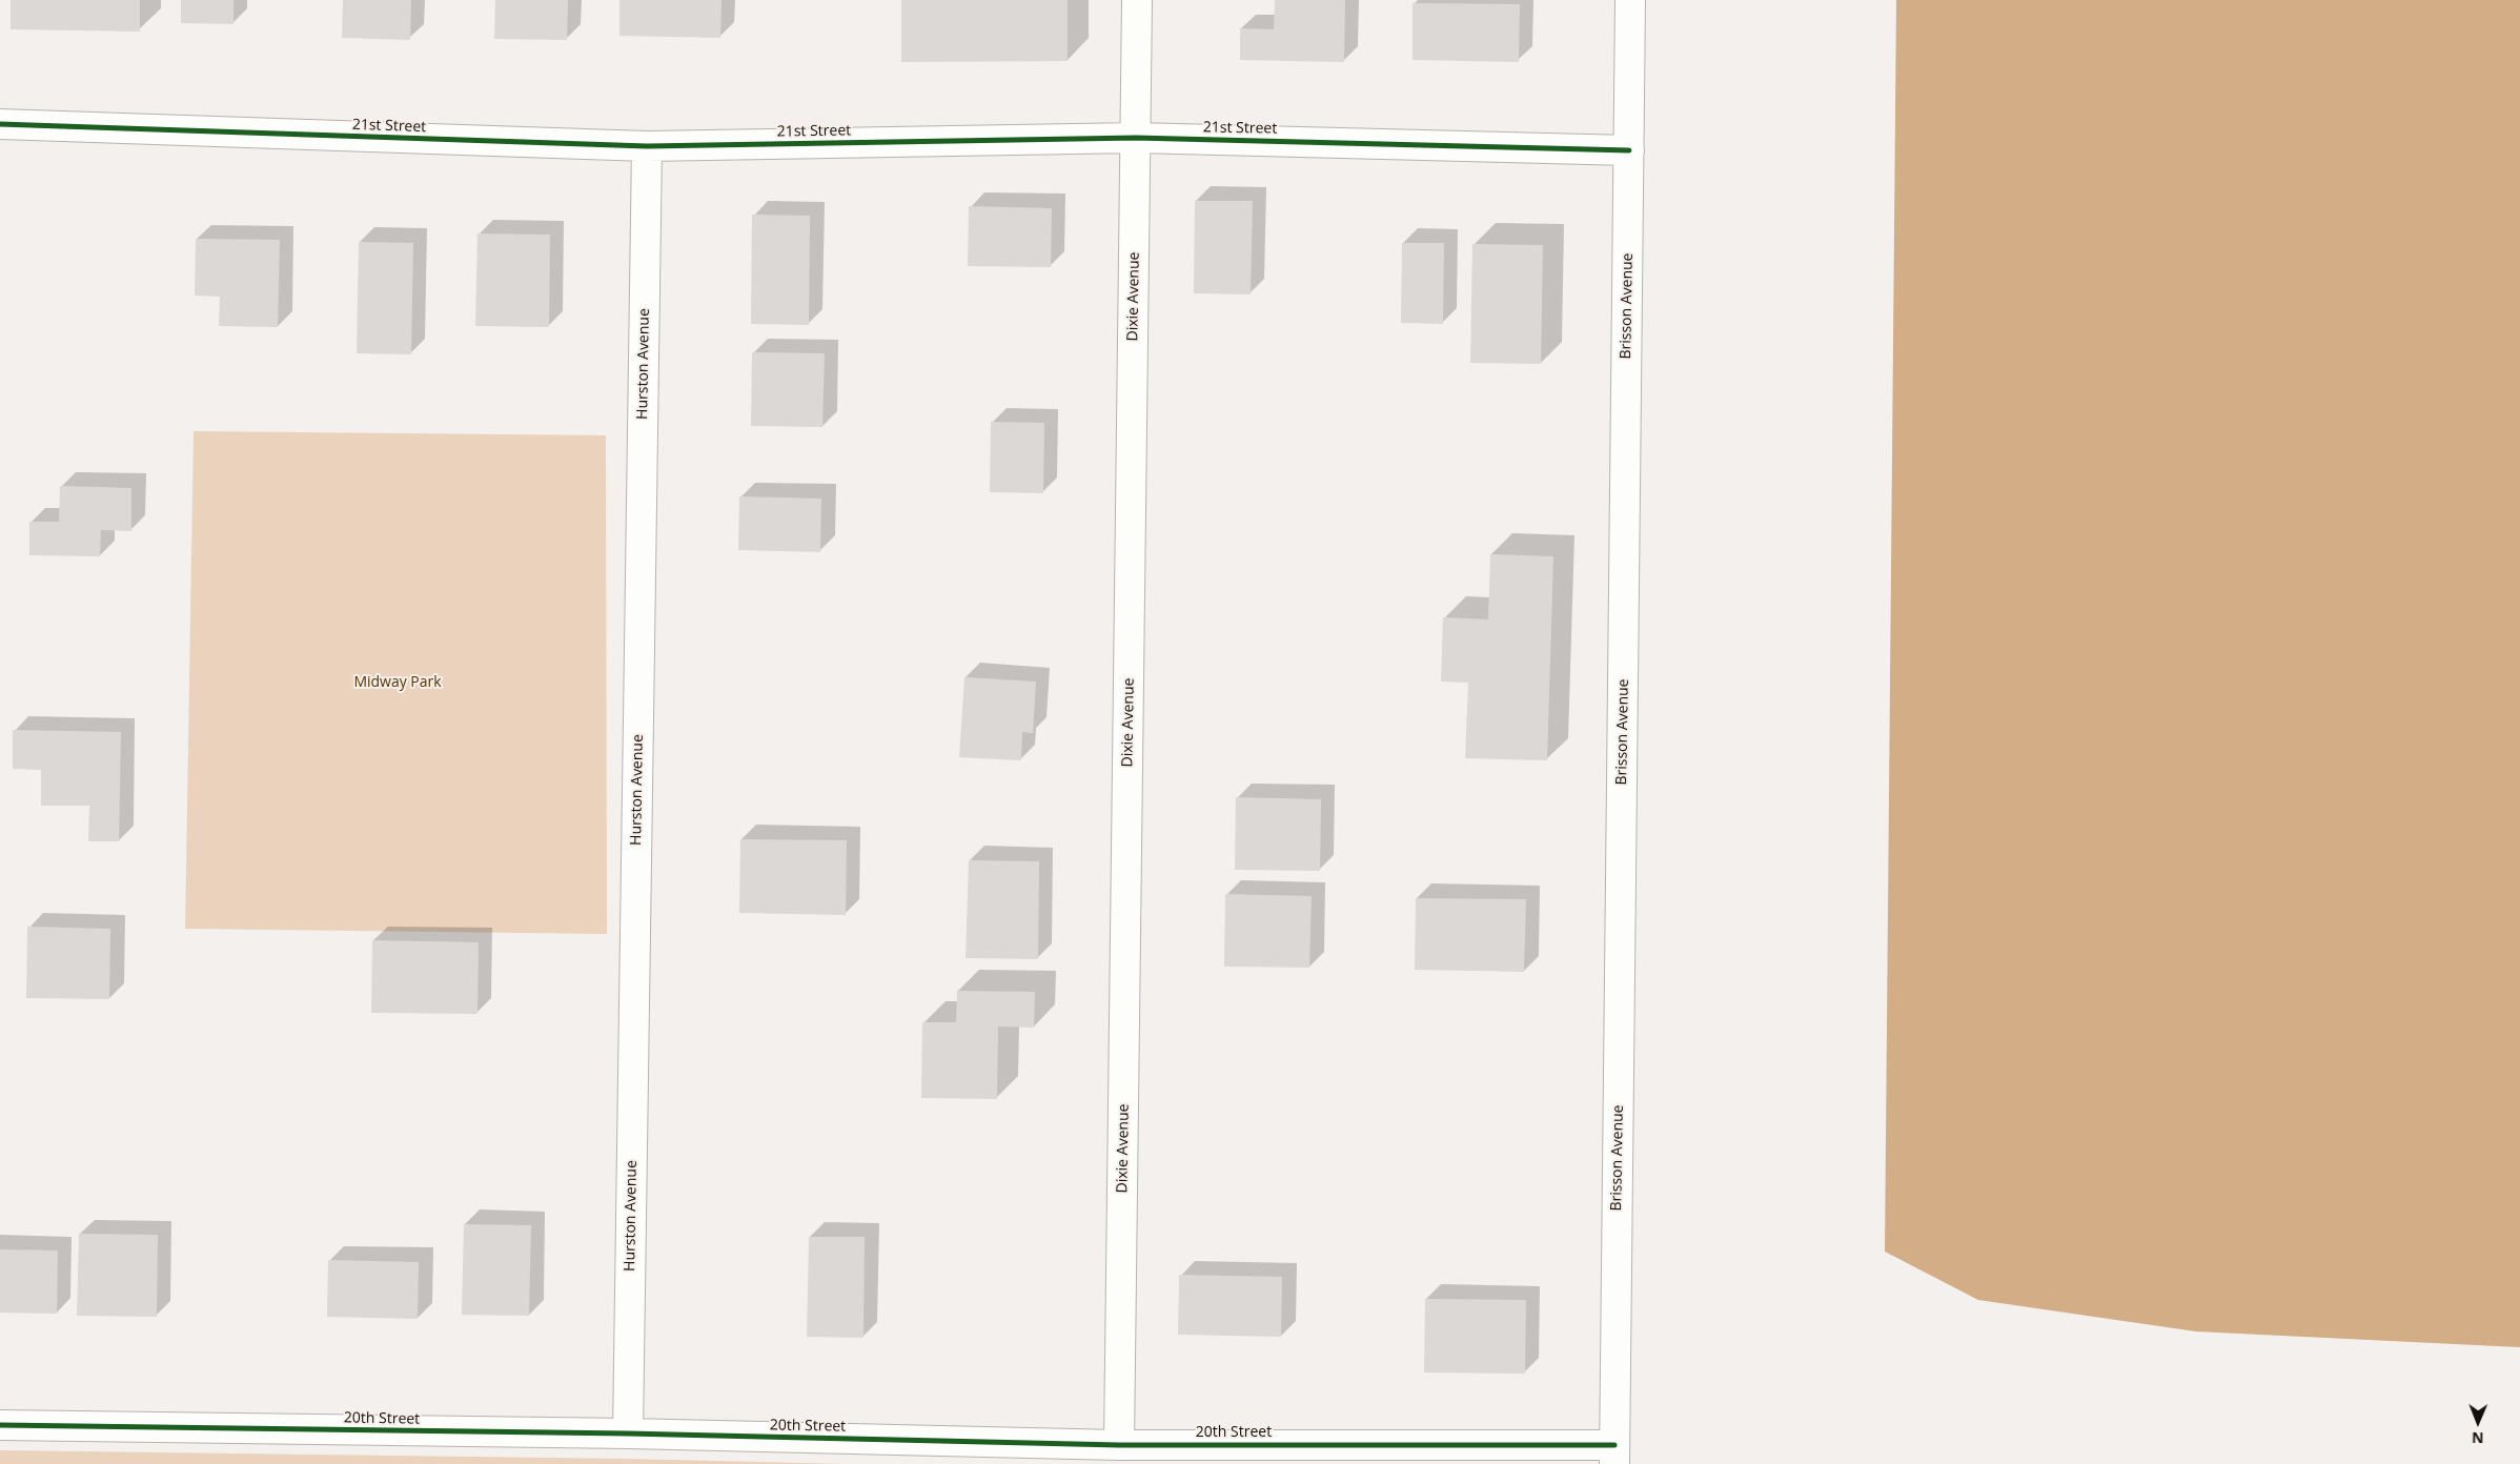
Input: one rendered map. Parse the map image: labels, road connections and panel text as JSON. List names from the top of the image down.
{
  "streets": {
    "street": [
      "21st Street",
      "Dixie Avenue",
      "Brisson Avenue",
      "Hurston Avenue",
      "20th Street"
    ]
  },
  "crossings": [
    ["21st Street", "Dixie Avenue"],
    ["21st Street", "Brisson Avenue"],
    ["21st Street", "Hurston Avenue"],
    ["Dixie Avenue", "20th Street"],
    ["Brisson Avenue", "20th Street"],
    ["Hurston Avenue", "20th Street"]
  ],
  "parks": ["Midway Park"],
  "north": "bottom"
}
